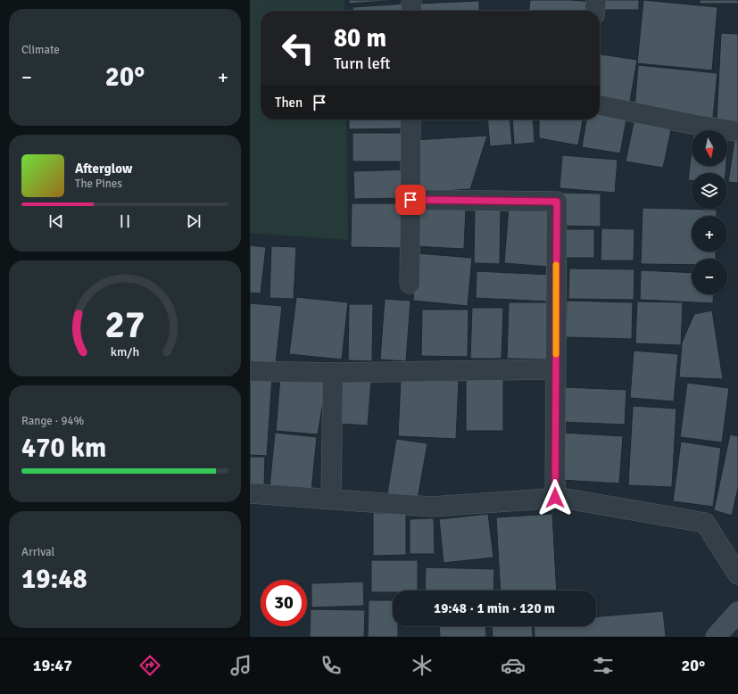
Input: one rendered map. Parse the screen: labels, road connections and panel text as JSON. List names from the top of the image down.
{
  "north": "bottom",
  "page": {
    "tile": [
      "Climate",
      ["Range · 94%", "470 km"],
      ["Arrival", "19:48"]
    ],
    "turn": ["80 m", "Turn left"],
    "heat": ["−", "20°", "+"],
    "then": "Then",
    "map_buttons": ["+", "−"],
    "song": ["Afterglow", "The Pines"],
    "limit": "30",
    "trip": "19:48 · 1 min · 120 m",
    "tabs": ["19:47", "20°"],
    "gauge": ["27", "km/h"]
  }
}
